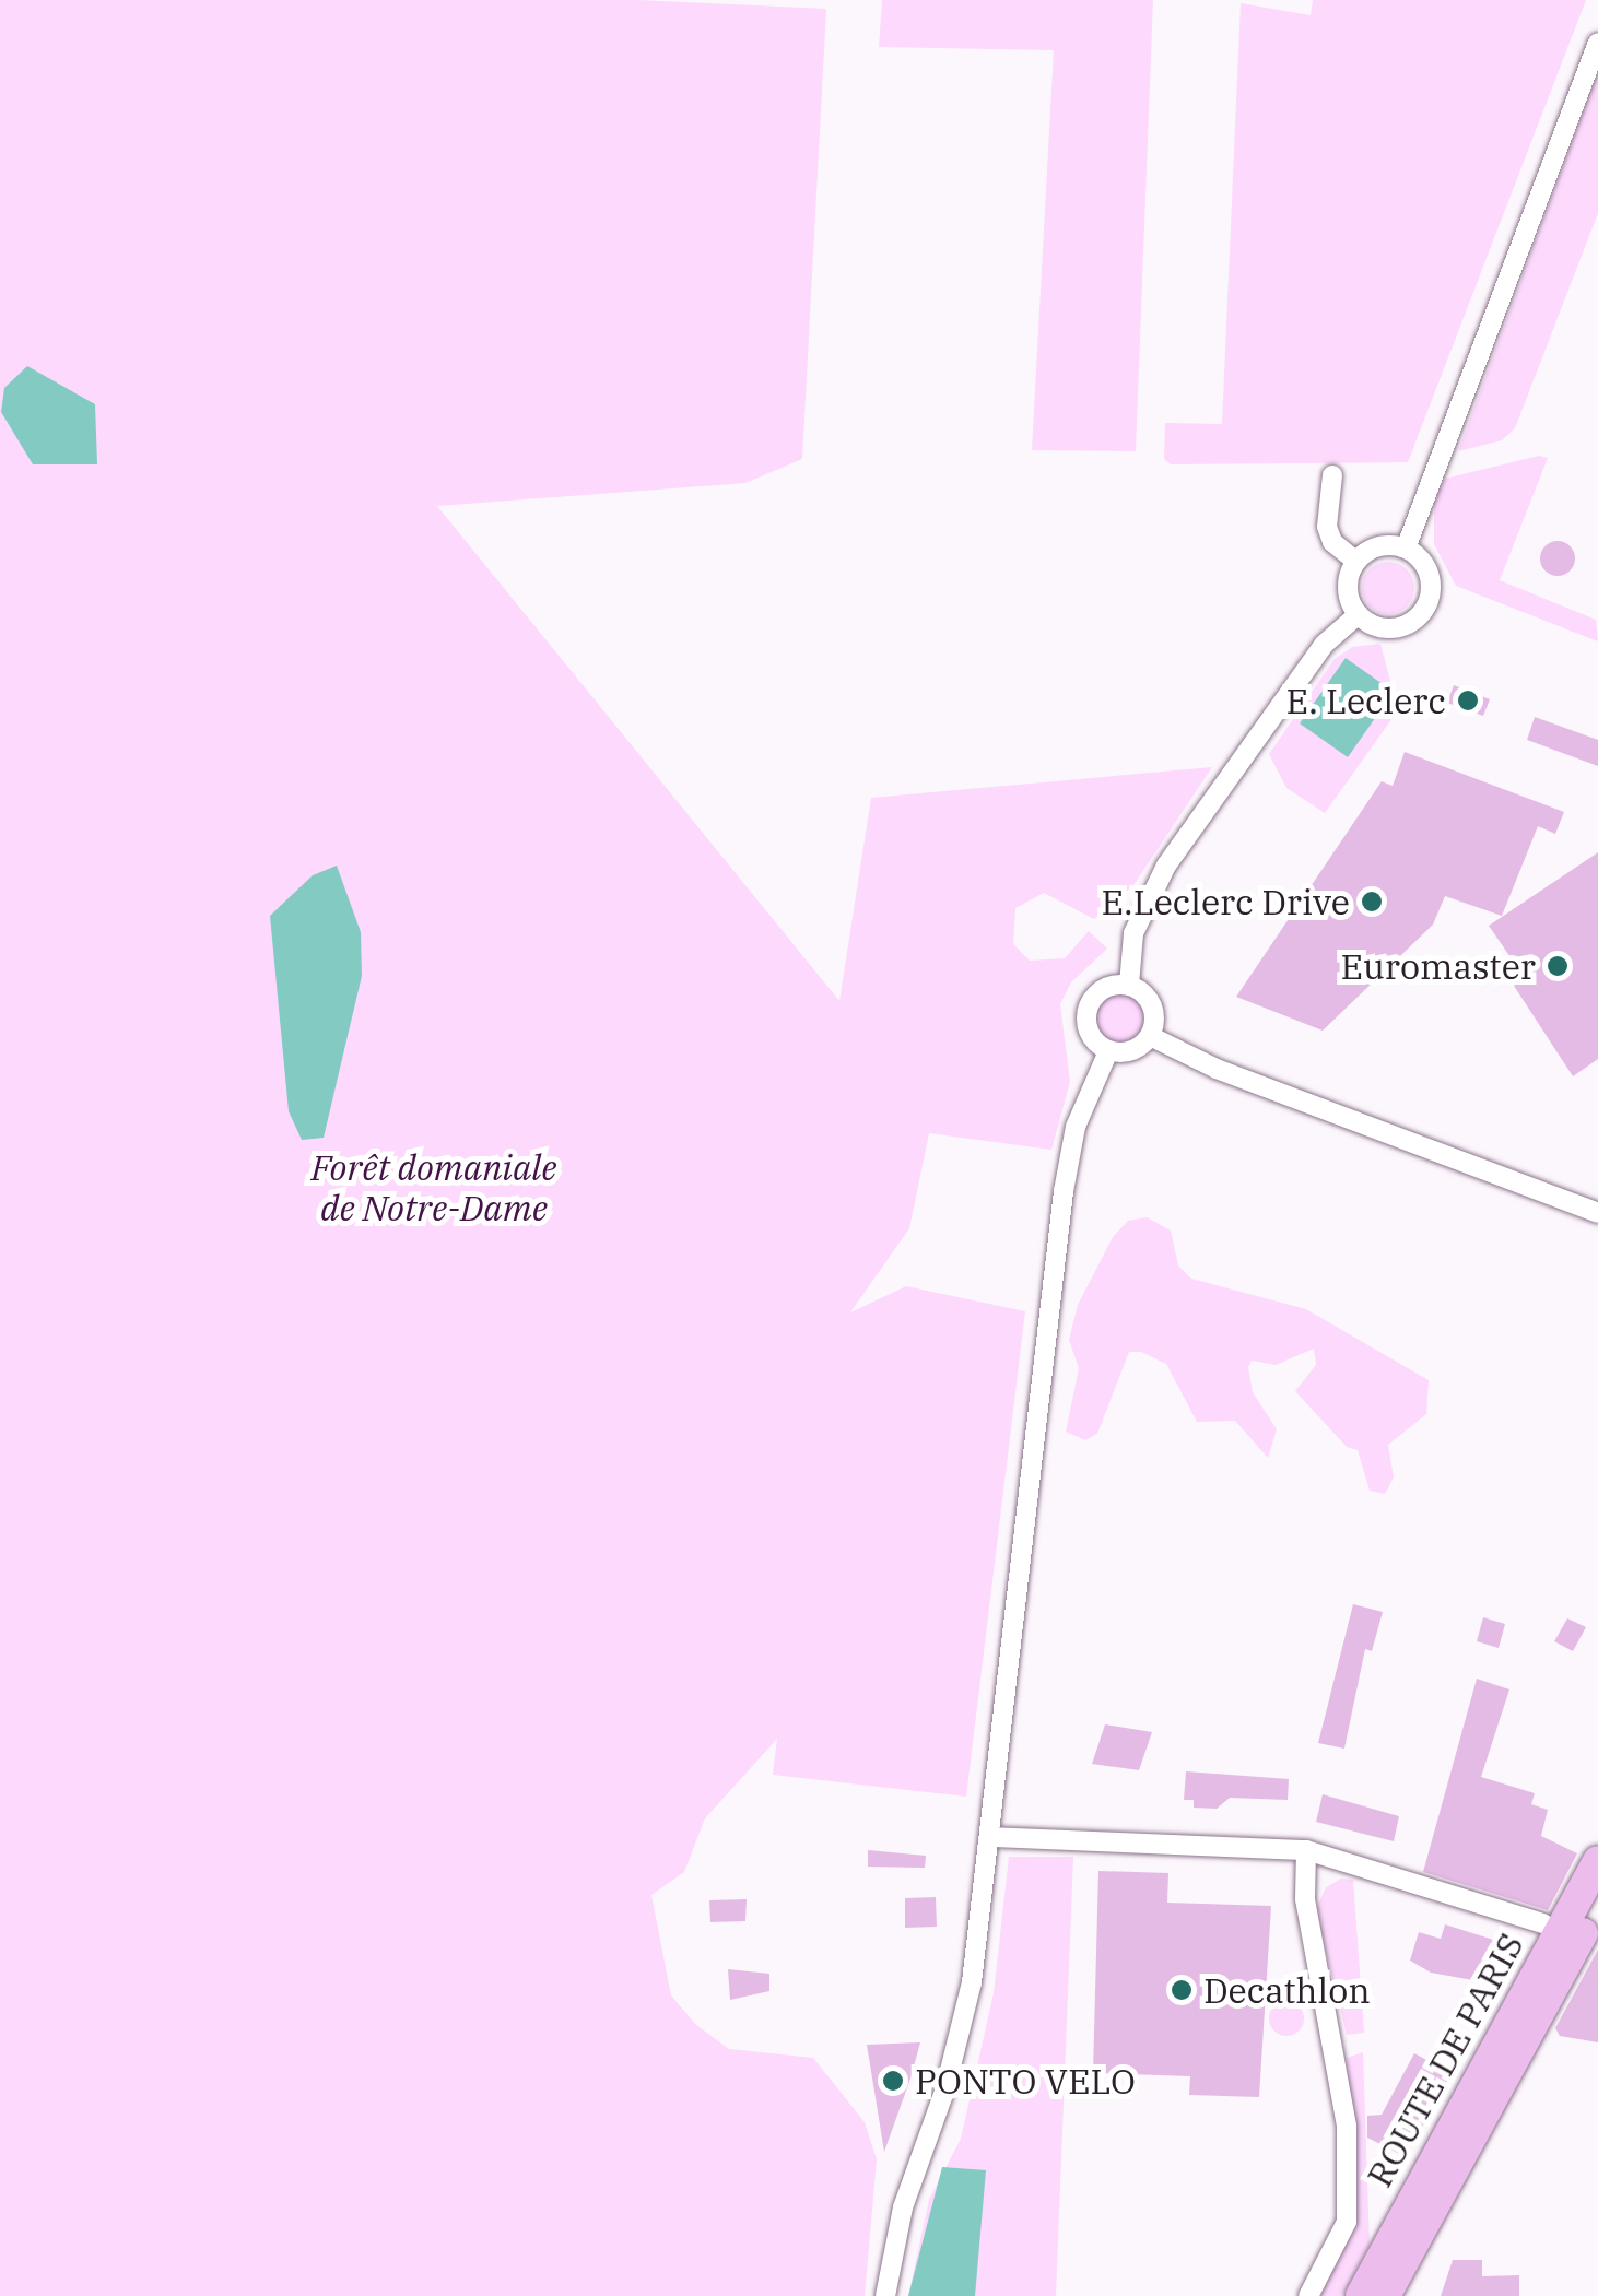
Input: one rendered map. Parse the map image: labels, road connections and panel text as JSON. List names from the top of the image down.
{
  "streets": {
    "main road": ["ROUTE DE PARIS"]
  },
  "parks": ["Forêt domaniale de Notre-Dame"],
  "places": [
    "E. Leclerc",
    "E.Leclerc Drive",
    "Euromaster",
    "Decathlon",
    "PONTO VELO"
  ]
}
